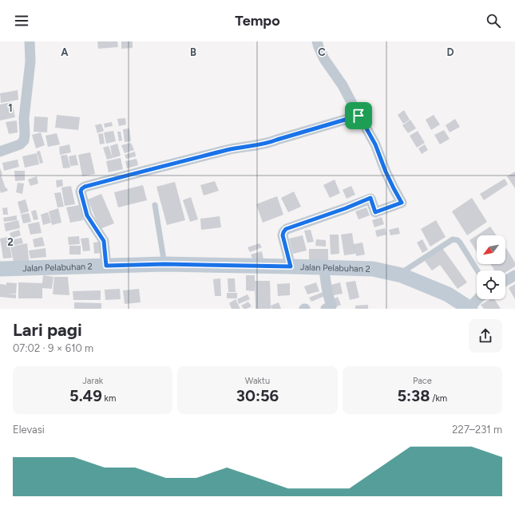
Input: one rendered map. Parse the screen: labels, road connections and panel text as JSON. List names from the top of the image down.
{
  "streets": {
    "main road": ["Jalan Pelabuhan 2"]
  },
  "north": "bottom left",
  "page": {
    "header": "Tempo",
    "heading": ["Lari pagi", "07:02 · 9 × 610 m"],
    "stats": [
      ["Jarak", "5.49 km"],
      ["Waktu", "30:56"],
      ["Pace", "5:38 /km"]
    ],
    "chart": ["Elevasi", "227–231 m"]
  },
  "grid": {
    "columns": [
      "A",
      "B",
      "C",
      "D"
    ],
    "rows": ["1", "2"]
  }
}
